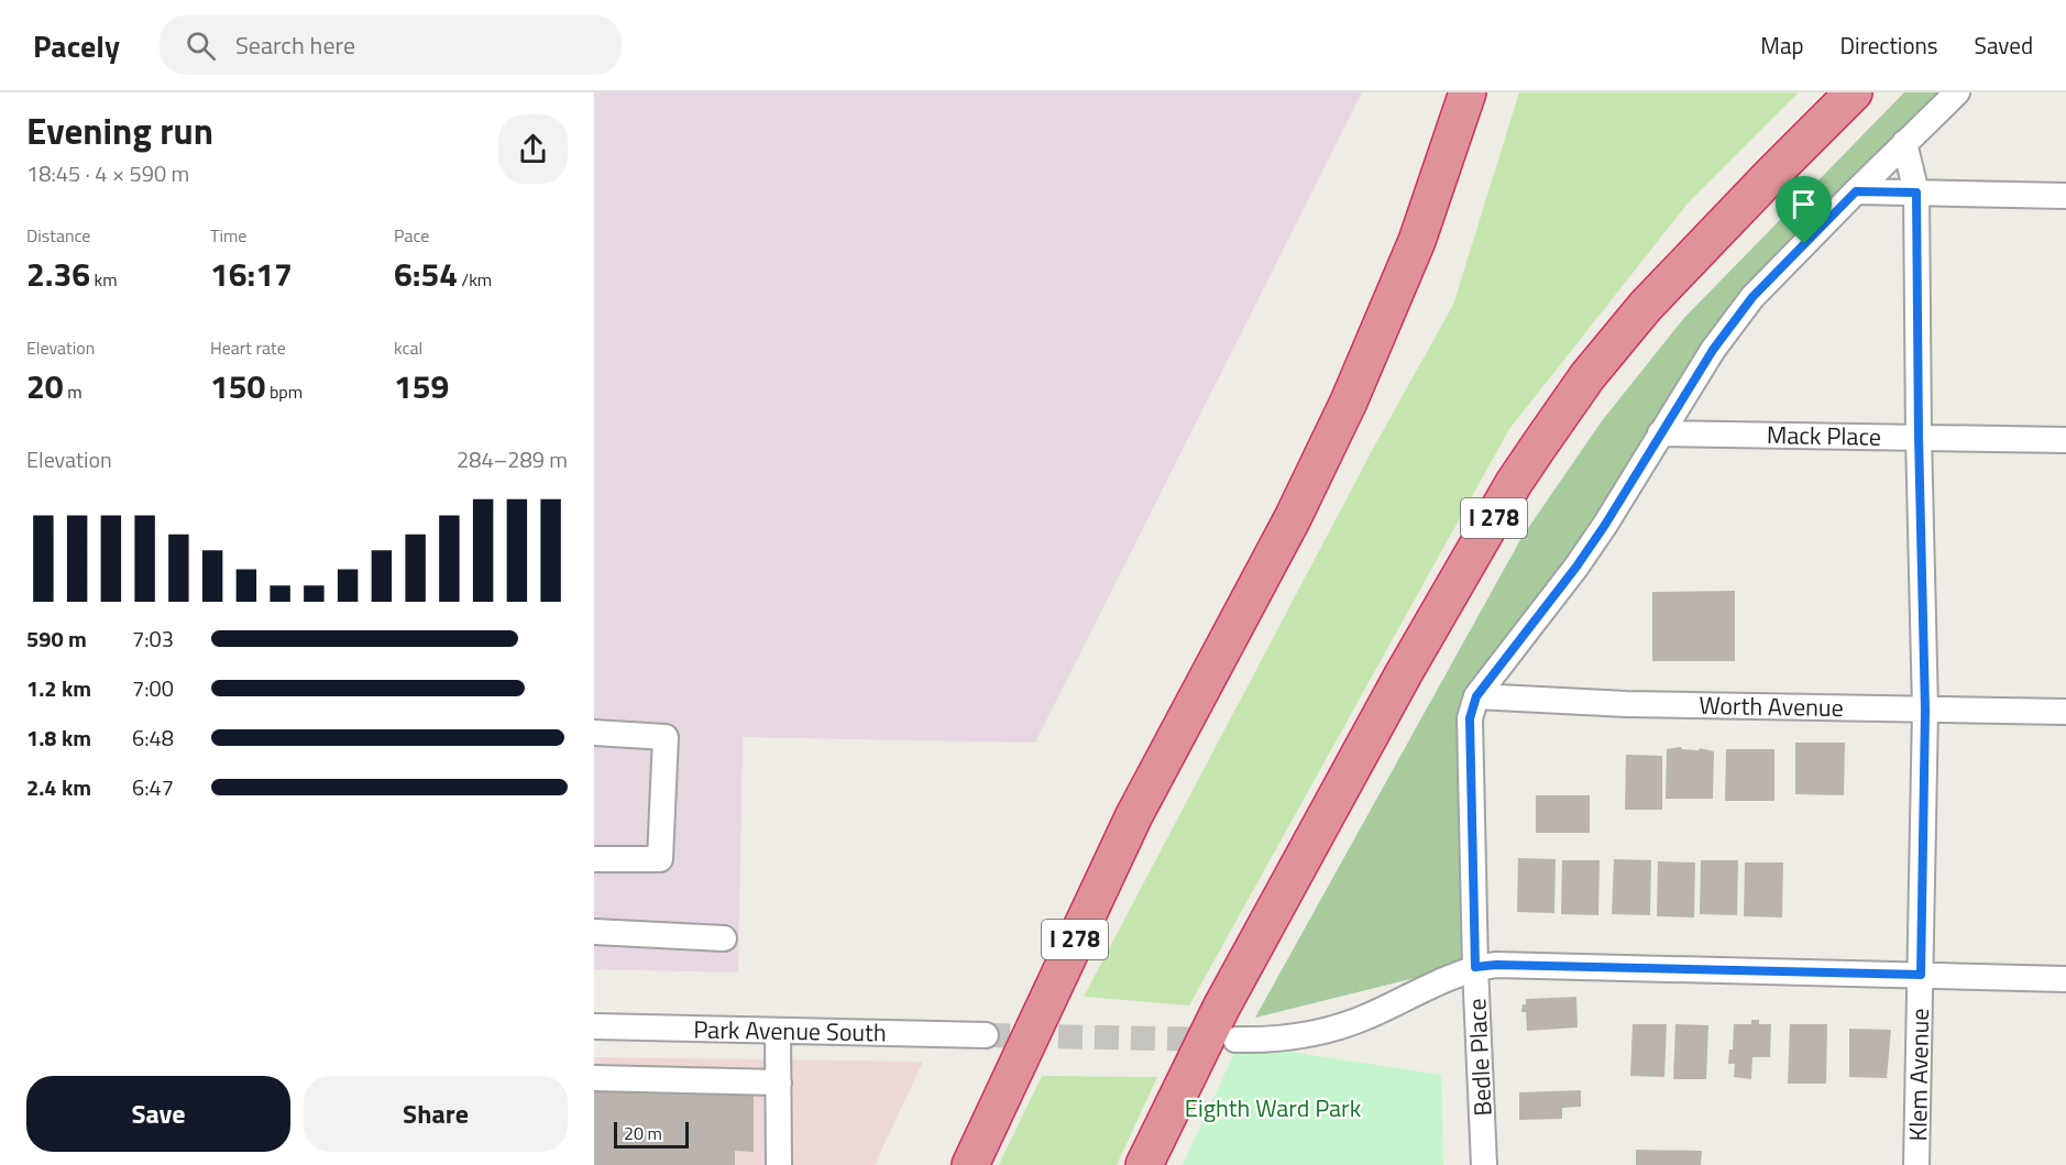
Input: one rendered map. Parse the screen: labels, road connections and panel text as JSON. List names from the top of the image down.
{
  "streets": {
    "highway": ["I 278"],
    "street": [
      "Mack Place",
      "Worth Avenue",
      "Park Avenue South",
      "Bedle Place",
      "Klem Avenue"
    ]
  },
  "crossings": [
    ["Mack Place", "Bedle Place"],
    ["Mack Place", "Klem Avenue"],
    ["Worth Avenue", "Bedle Place"],
    ["Worth Avenue", "Klem Avenue"],
    ["Bedle Place", "Klem Avenue"]
  ],
  "parks": ["Eighth Ward Park"],
  "scale_bar": "20 m",
  "page": {
    "header": "Pacely",
    "search": "Search here",
    "nav": ["Map", "Directions", "Saved"],
    "heading": ["Evening run", "18:45 · 4 × 590 m"],
    "stats": [
      ["Distance", "2.36 km"],
      ["Time", "16:17"],
      ["Pace", "6:54 /km"],
      ["Elevation", "20 m"],
      ["Heart rate", "150 bpm"],
      ["kcal", "159"]
    ],
    "chart": ["Elevation", "284–289 m"],
    "list": [
      {
        "name": "590 m",
        "note": "7:03"
      },
      {
        "name": "1.2 km",
        "note": "7:00"
      },
      {
        "name": "1.8 km",
        "note": "6:48"
      },
      {
        "name": "2.4 km",
        "note": "6:47"
      }
    ],
    "buttons": ["Save", "Share"],
    "scale": "20 m"
  }
}
